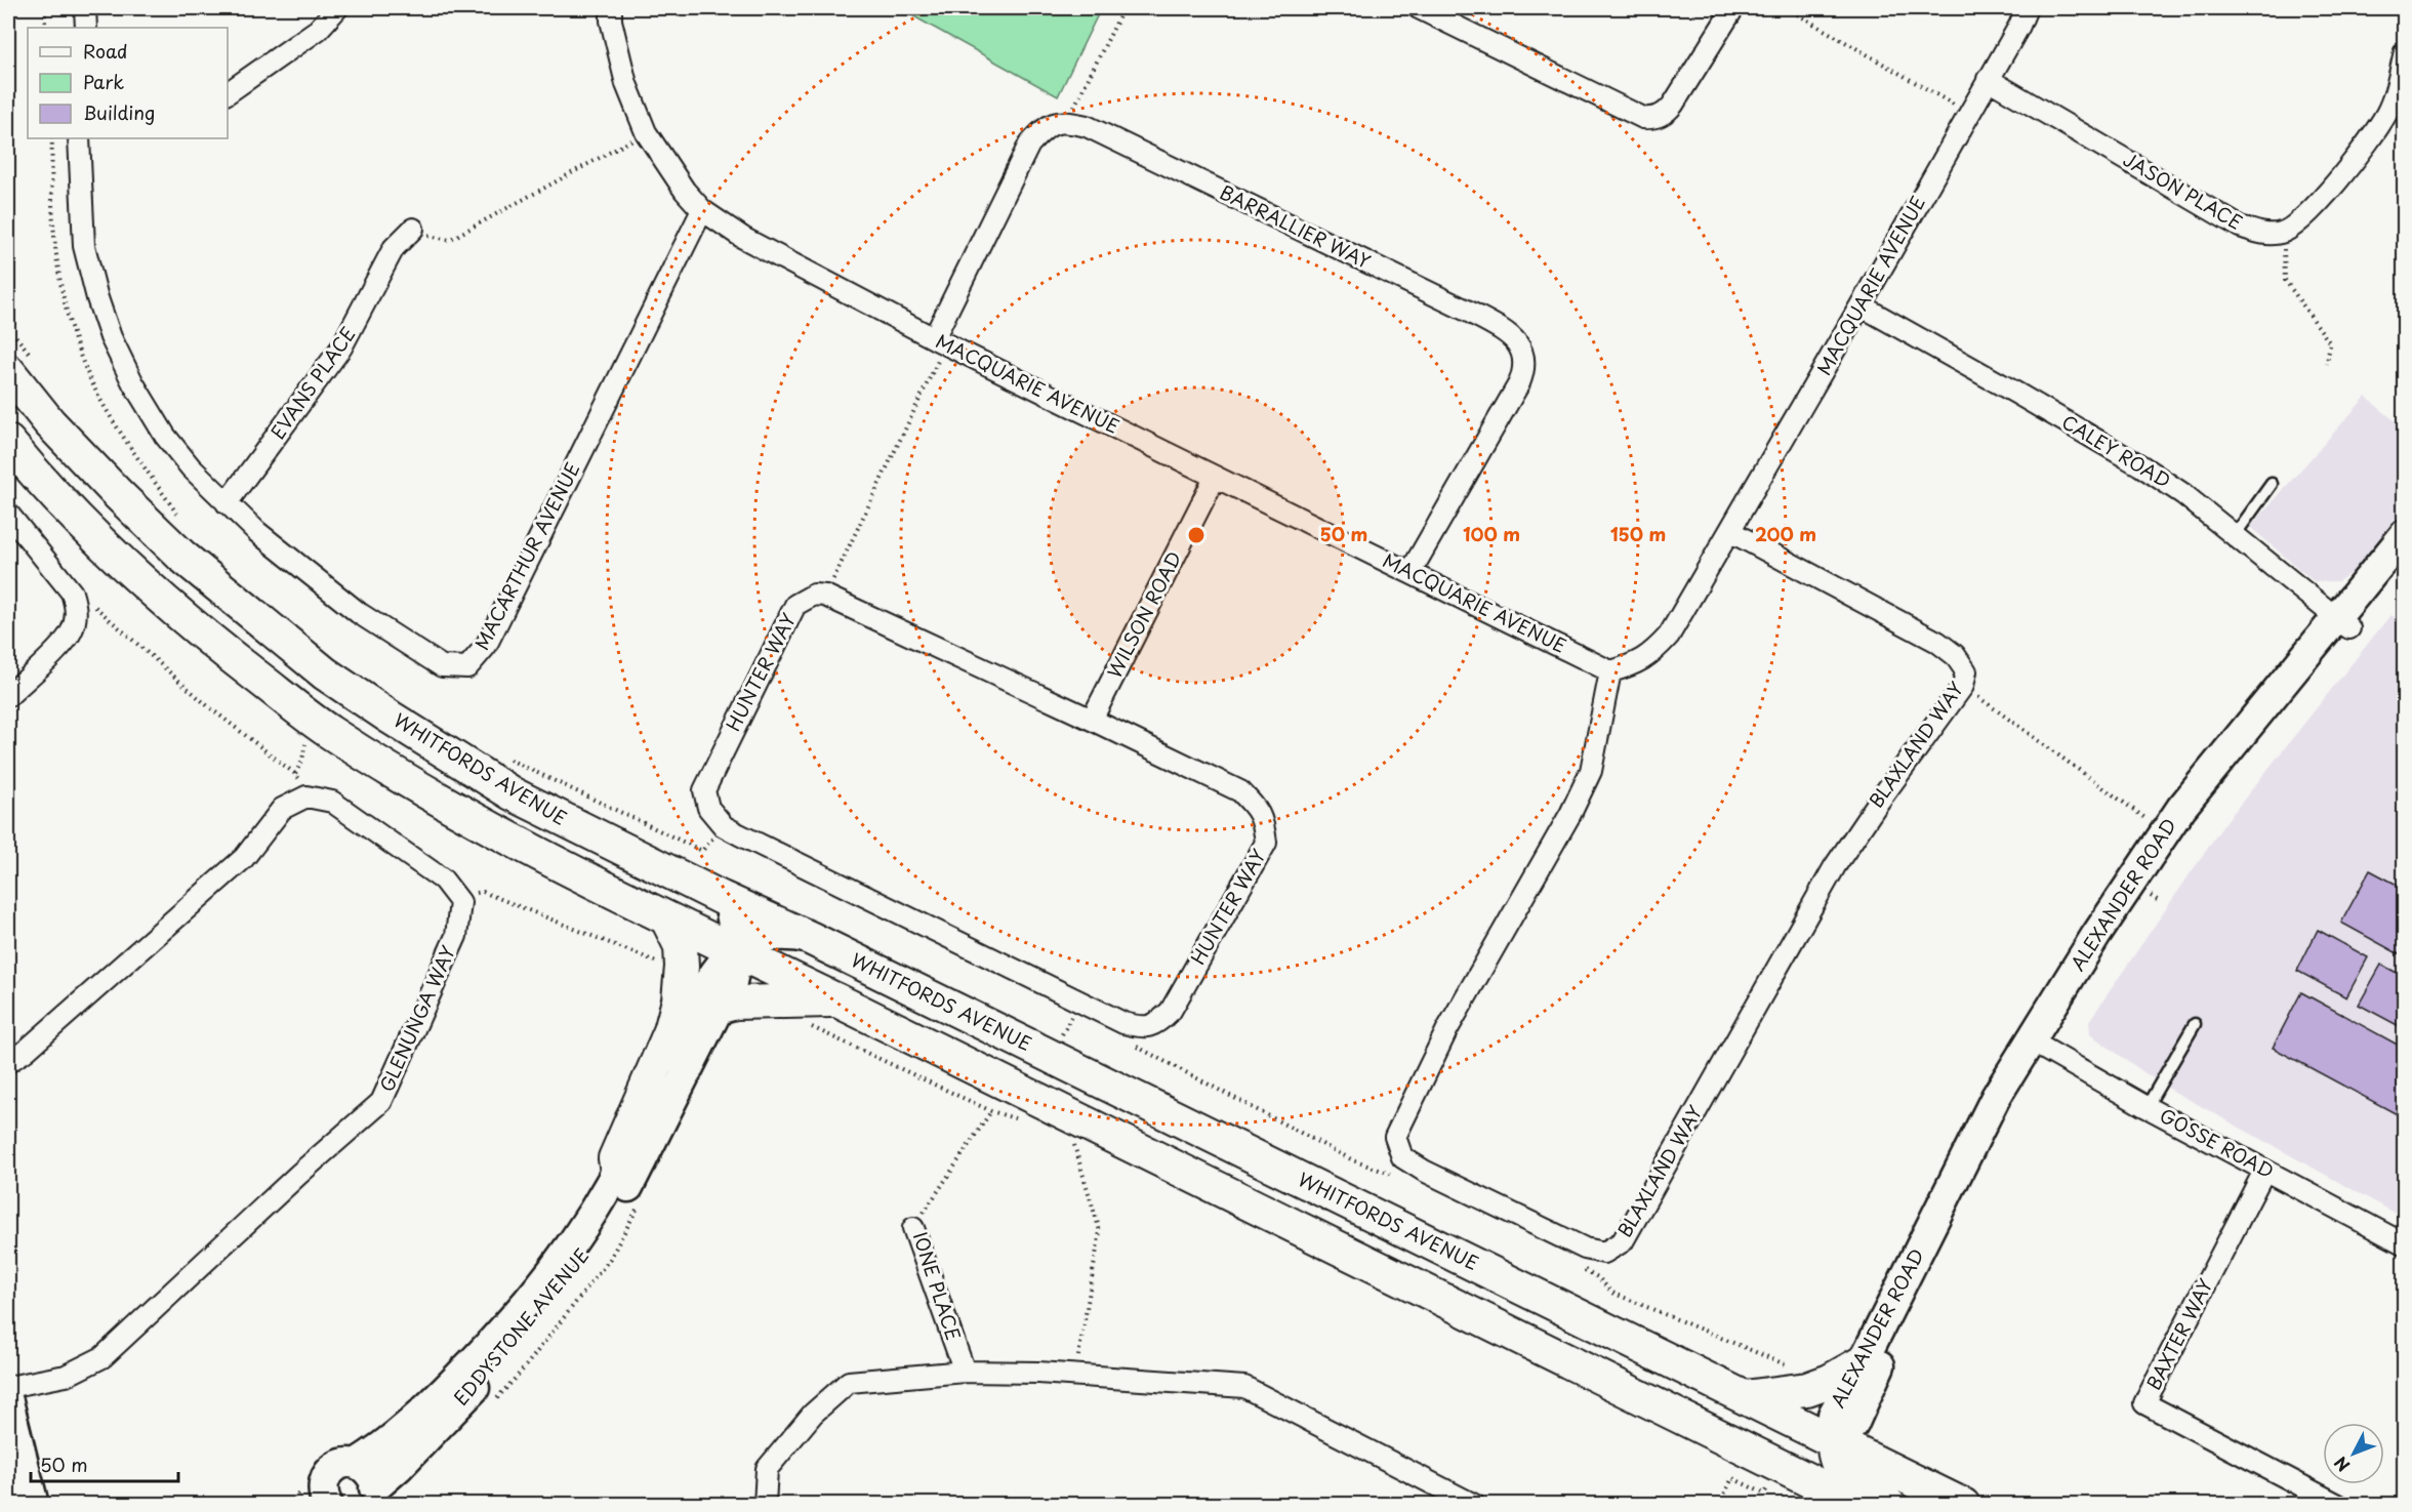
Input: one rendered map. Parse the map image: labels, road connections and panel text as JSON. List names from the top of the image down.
{
  "streets": {
    "main road": ["WHITFORDS AVENUE"],
    "street": [
      "JASON PLACE",
      "BARRALLIER WAY",
      "MACQUARIE AVENUE",
      "EVANS PLACE",
      "CALEY ROAD",
      "MACARTHUR AVENUE",
      "WILSON ROAD",
      "HUNTER WAY",
      "BLAXLAND WAY",
      "ALEXANDER ROAD",
      "GLENUNGA WAY",
      "GOSSE ROAD",
      "IONE PLACE",
      "EDDYSTONE AVENUE",
      "BAXTER WAY"
    ]
  },
  "crossings": [
    ["JASON PLACE", "MACQUARIE AVENUE"],
    ["BARRALLIER WAY", "MACQUARIE AVENUE"],
    ["MACQUARIE AVENUE", "CALEY ROAD"],
    ["MACQUARIE AVENUE", "MACARTHUR AVENUE"],
    ["MACQUARIE AVENUE", "WILSON ROAD"],
    ["MACQUARIE AVENUE", "BLAXLAND WAY"],
    ["EVANS PLACE", "MACARTHUR AVENUE"],
    ["CALEY ROAD", "ALEXANDER ROAD"],
    ["WILSON ROAD", "HUNTER WAY"],
    ["WHITFORDS AVENUE", "ALEXANDER ROAD"],
    ["WHITFORDS AVENUE", "EDDYSTONE AVENUE"],
    ["ALEXANDER ROAD", "GOSSE ROAD"],
    ["GOSSE ROAD", "BAXTER WAY"]
  ],
  "legend": ["Road", "Park", "Building"],
  "scale_bar": "50 m",
  "north": "bottom left",
  "rings": [
    "50 m",
    "100 m",
    "150 m",
    "200 m"
  ]
}
